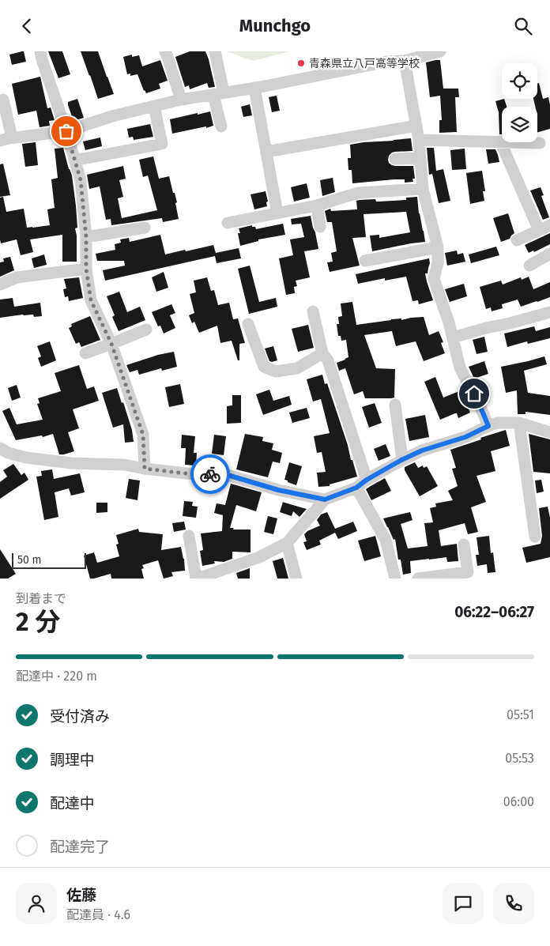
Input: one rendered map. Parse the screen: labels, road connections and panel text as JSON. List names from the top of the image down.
{
  "places": ["青森県立八戸高等学校"],
  "scale_bar": "50 m",
  "page": {
    "header": "Munchgo",
    "scale": "50 m",
    "heading": ["2 分", "到着まで", "06:22–06:27"],
    "panel": ["佐藤", "配達員 · 4.6"],
    "bar": "配達中 · 220 m",
    "list": [
      ["受付済み", "05:51"],
      ["調理中", "05:53"],
      ["配達中", "06:00"],
      "配達完了"
    ]
  }
}
